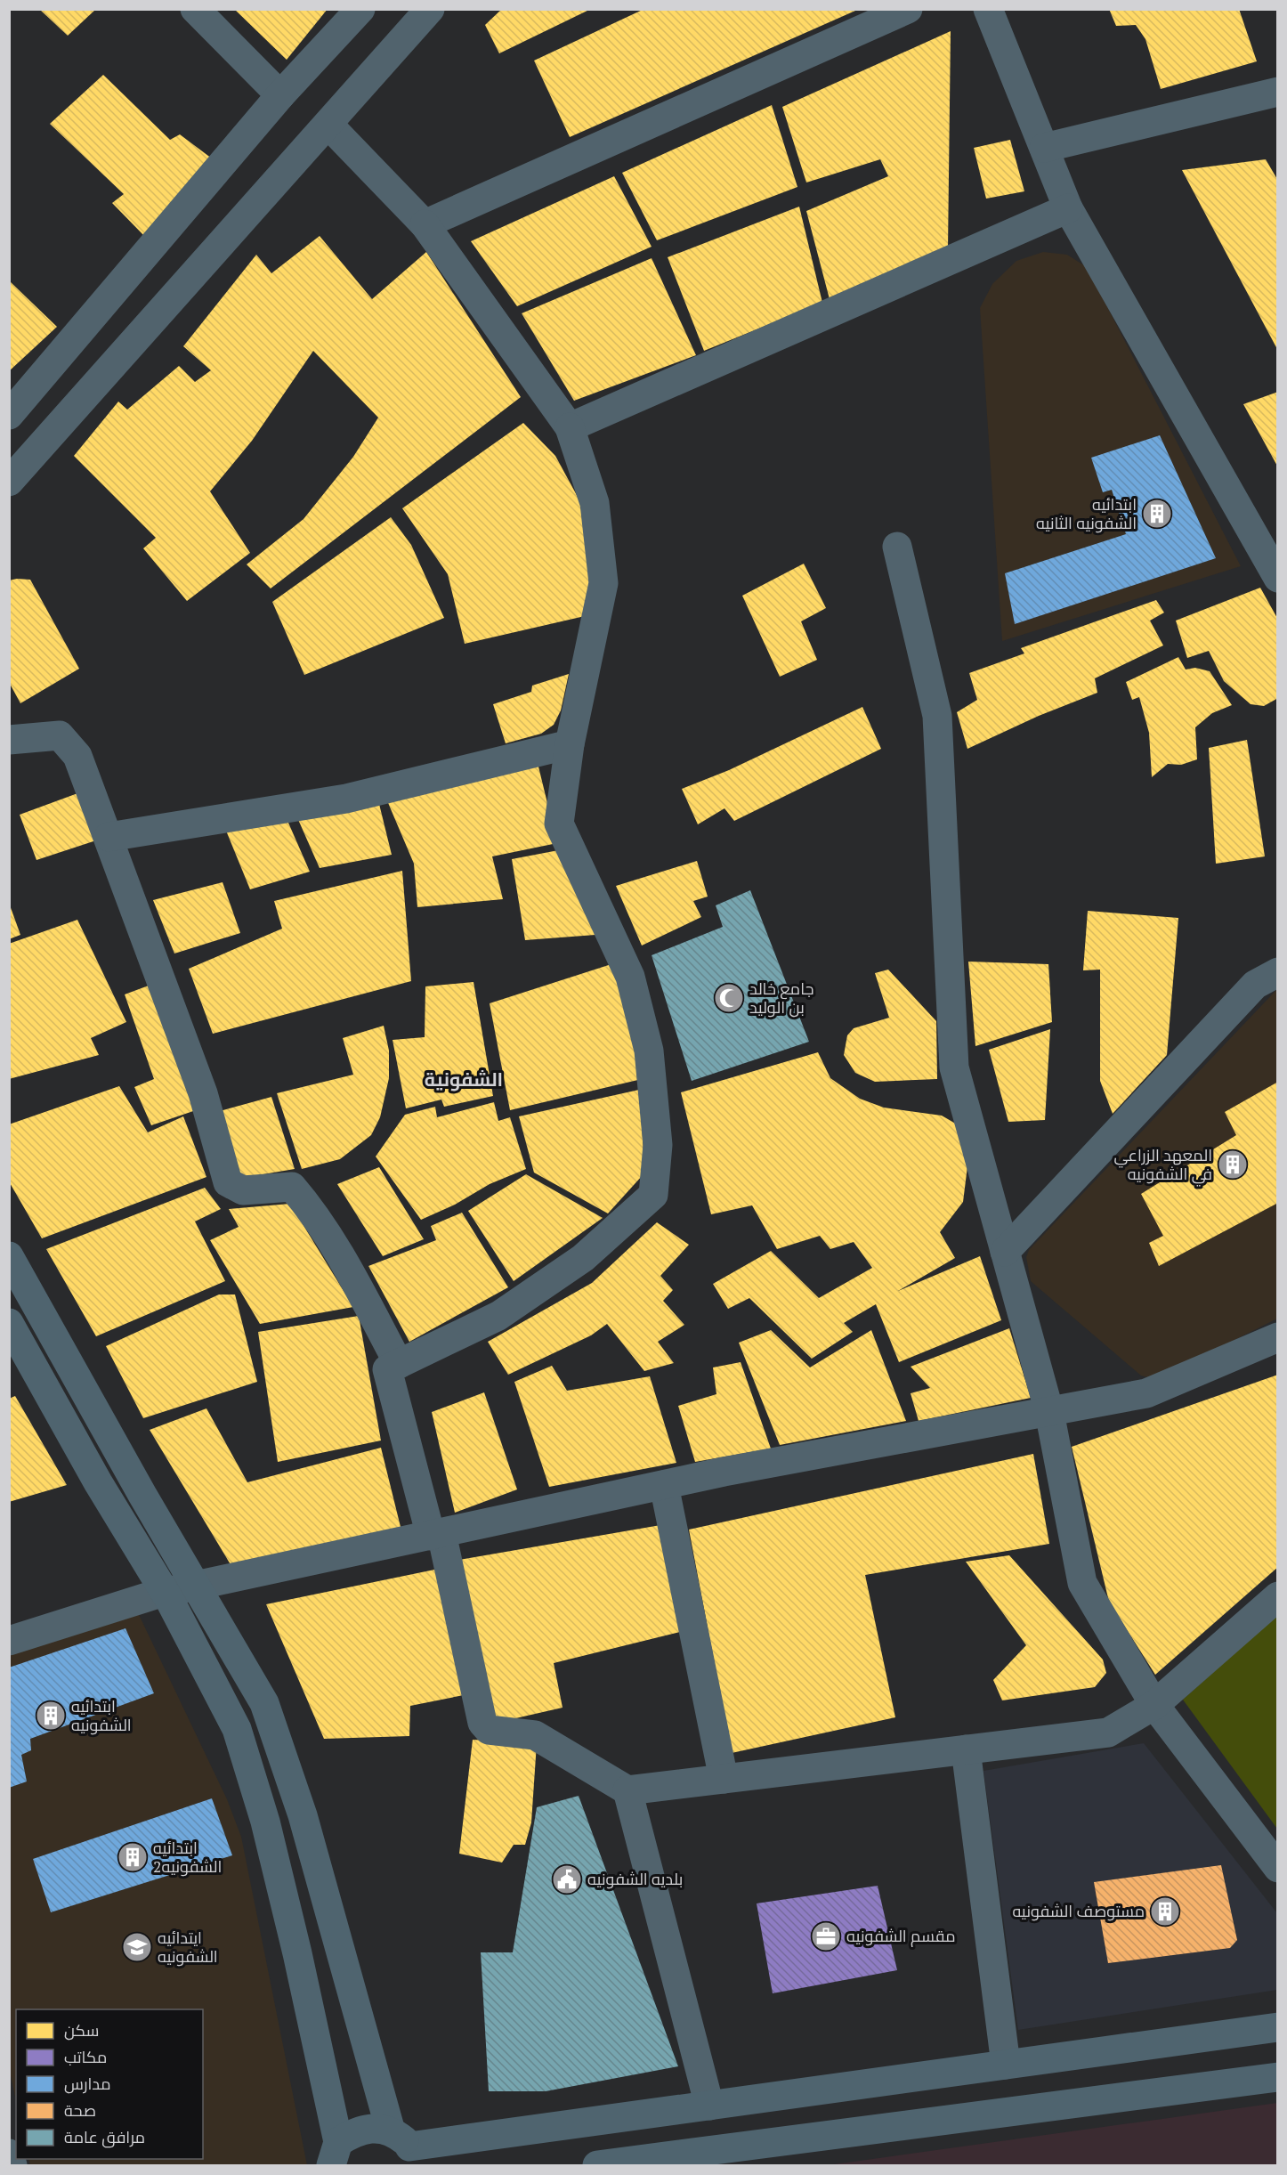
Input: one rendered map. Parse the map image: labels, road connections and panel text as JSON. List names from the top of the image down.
{
  "districts": ["الشفونية"],
  "places": {
    "building": [
      "ابتدائيه الشفونيه الثانيه",
      "المعهد الزراعي في الشفونيه",
      "ابتدائيه الشفونيه",
      "ابتدائيه الشفونيه2",
      "مستوصف الشفونيه"
    ],
    "mosque": ["جامع خالد بن الوليد"],
    "public building": ["بلديه الشفونيه"],
    "office": ["مقسم الشفونيه"],
    "school or university": ["ايتدائيه الشفونيه"]
  },
  "legend": [
    "سكن",
    "مكاتب",
    "مدارس",
    "صحة",
    "مرافق عامة"
  ]
}
